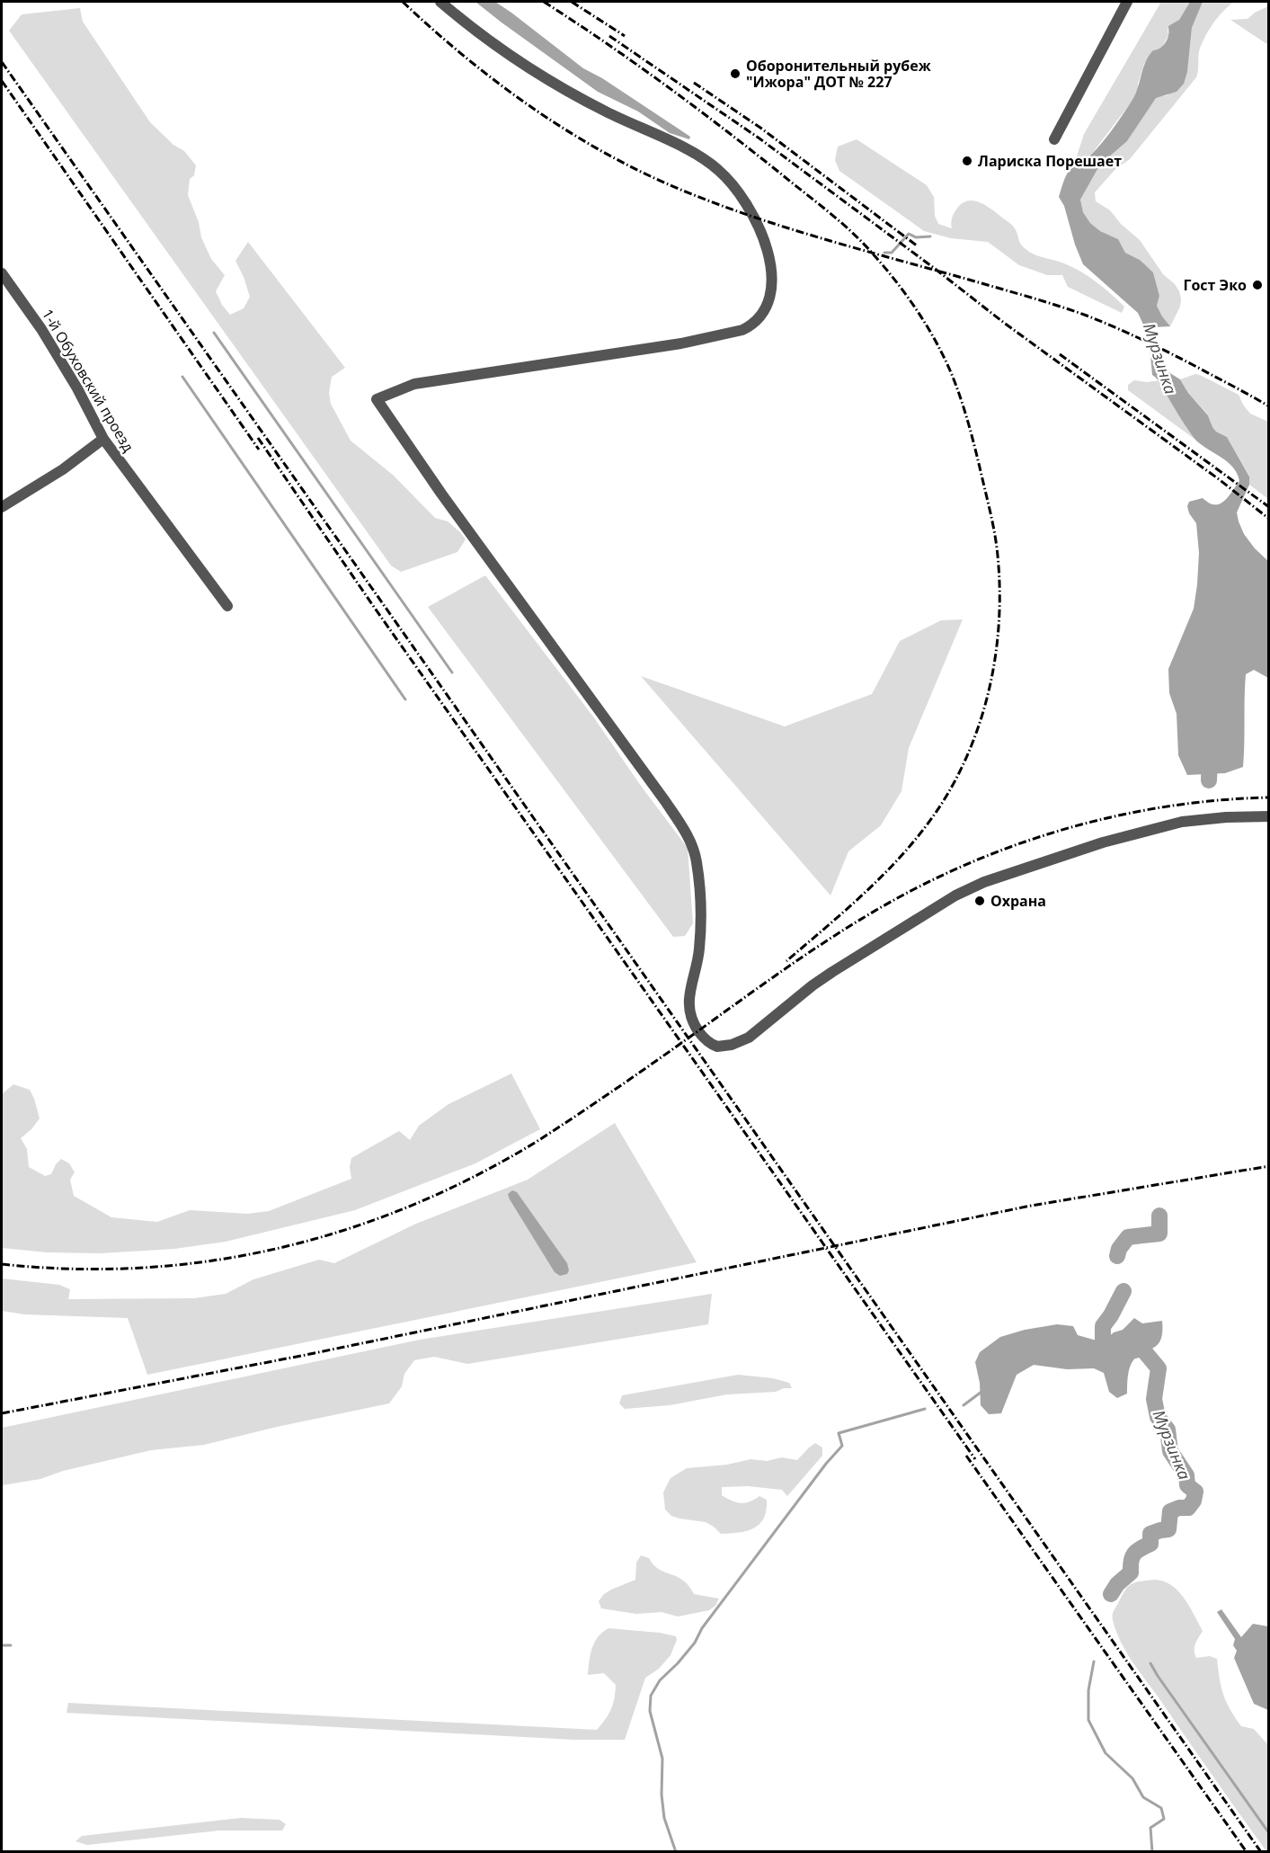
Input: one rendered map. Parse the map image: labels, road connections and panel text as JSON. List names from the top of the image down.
{
  "streets": {
    "street": ["1-й Обуховский проезд"]
  },
  "water": ["Мурзинка"],
  "places": [
    "Оборонительный рубеж \"Ижора\" ДОТ № 227",
    "Лариска Порешает",
    "Гост Эко",
    "Охрана"
  ]
}
